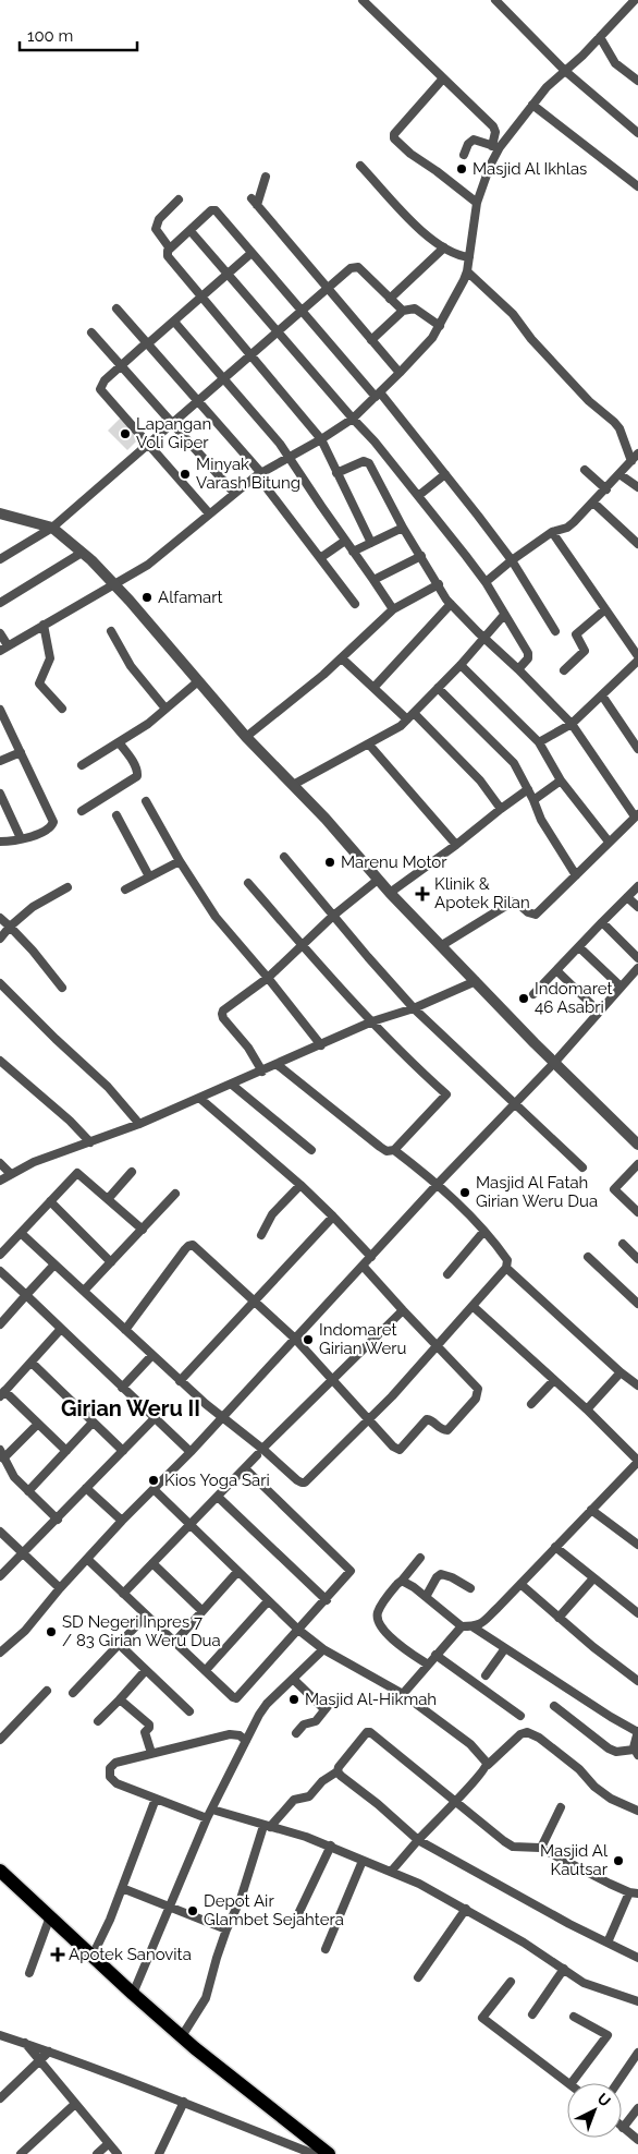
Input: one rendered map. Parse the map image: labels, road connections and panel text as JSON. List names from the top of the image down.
{
  "districts": ["Girian Weru II"],
  "places": {
    "other": [
      "Masjid Al Ikhlas",
      "Lapangan Voli Giper",
      "Minyak Varash Bitung",
      "Alfamart",
      "Marenu Motor",
      "Indomaret 46 Asabri",
      "Masjid Al Fatah Girian Weru Dua",
      "Indomaret Girian Weru",
      "Kios Yoga Sari",
      "SD Negeri Inpres 7 / 83 Girian Weru Dua",
      "Masjid Al-Hikmah",
      "Masjid Al Kautsar",
      "Depot Air Glambet Sejahtera"
    ],
    "health": ["Klinik & Apotek Rilan", "Apotek Sanovita"]
  },
  "scale_bar": "100 m",
  "north": "top right"
}
